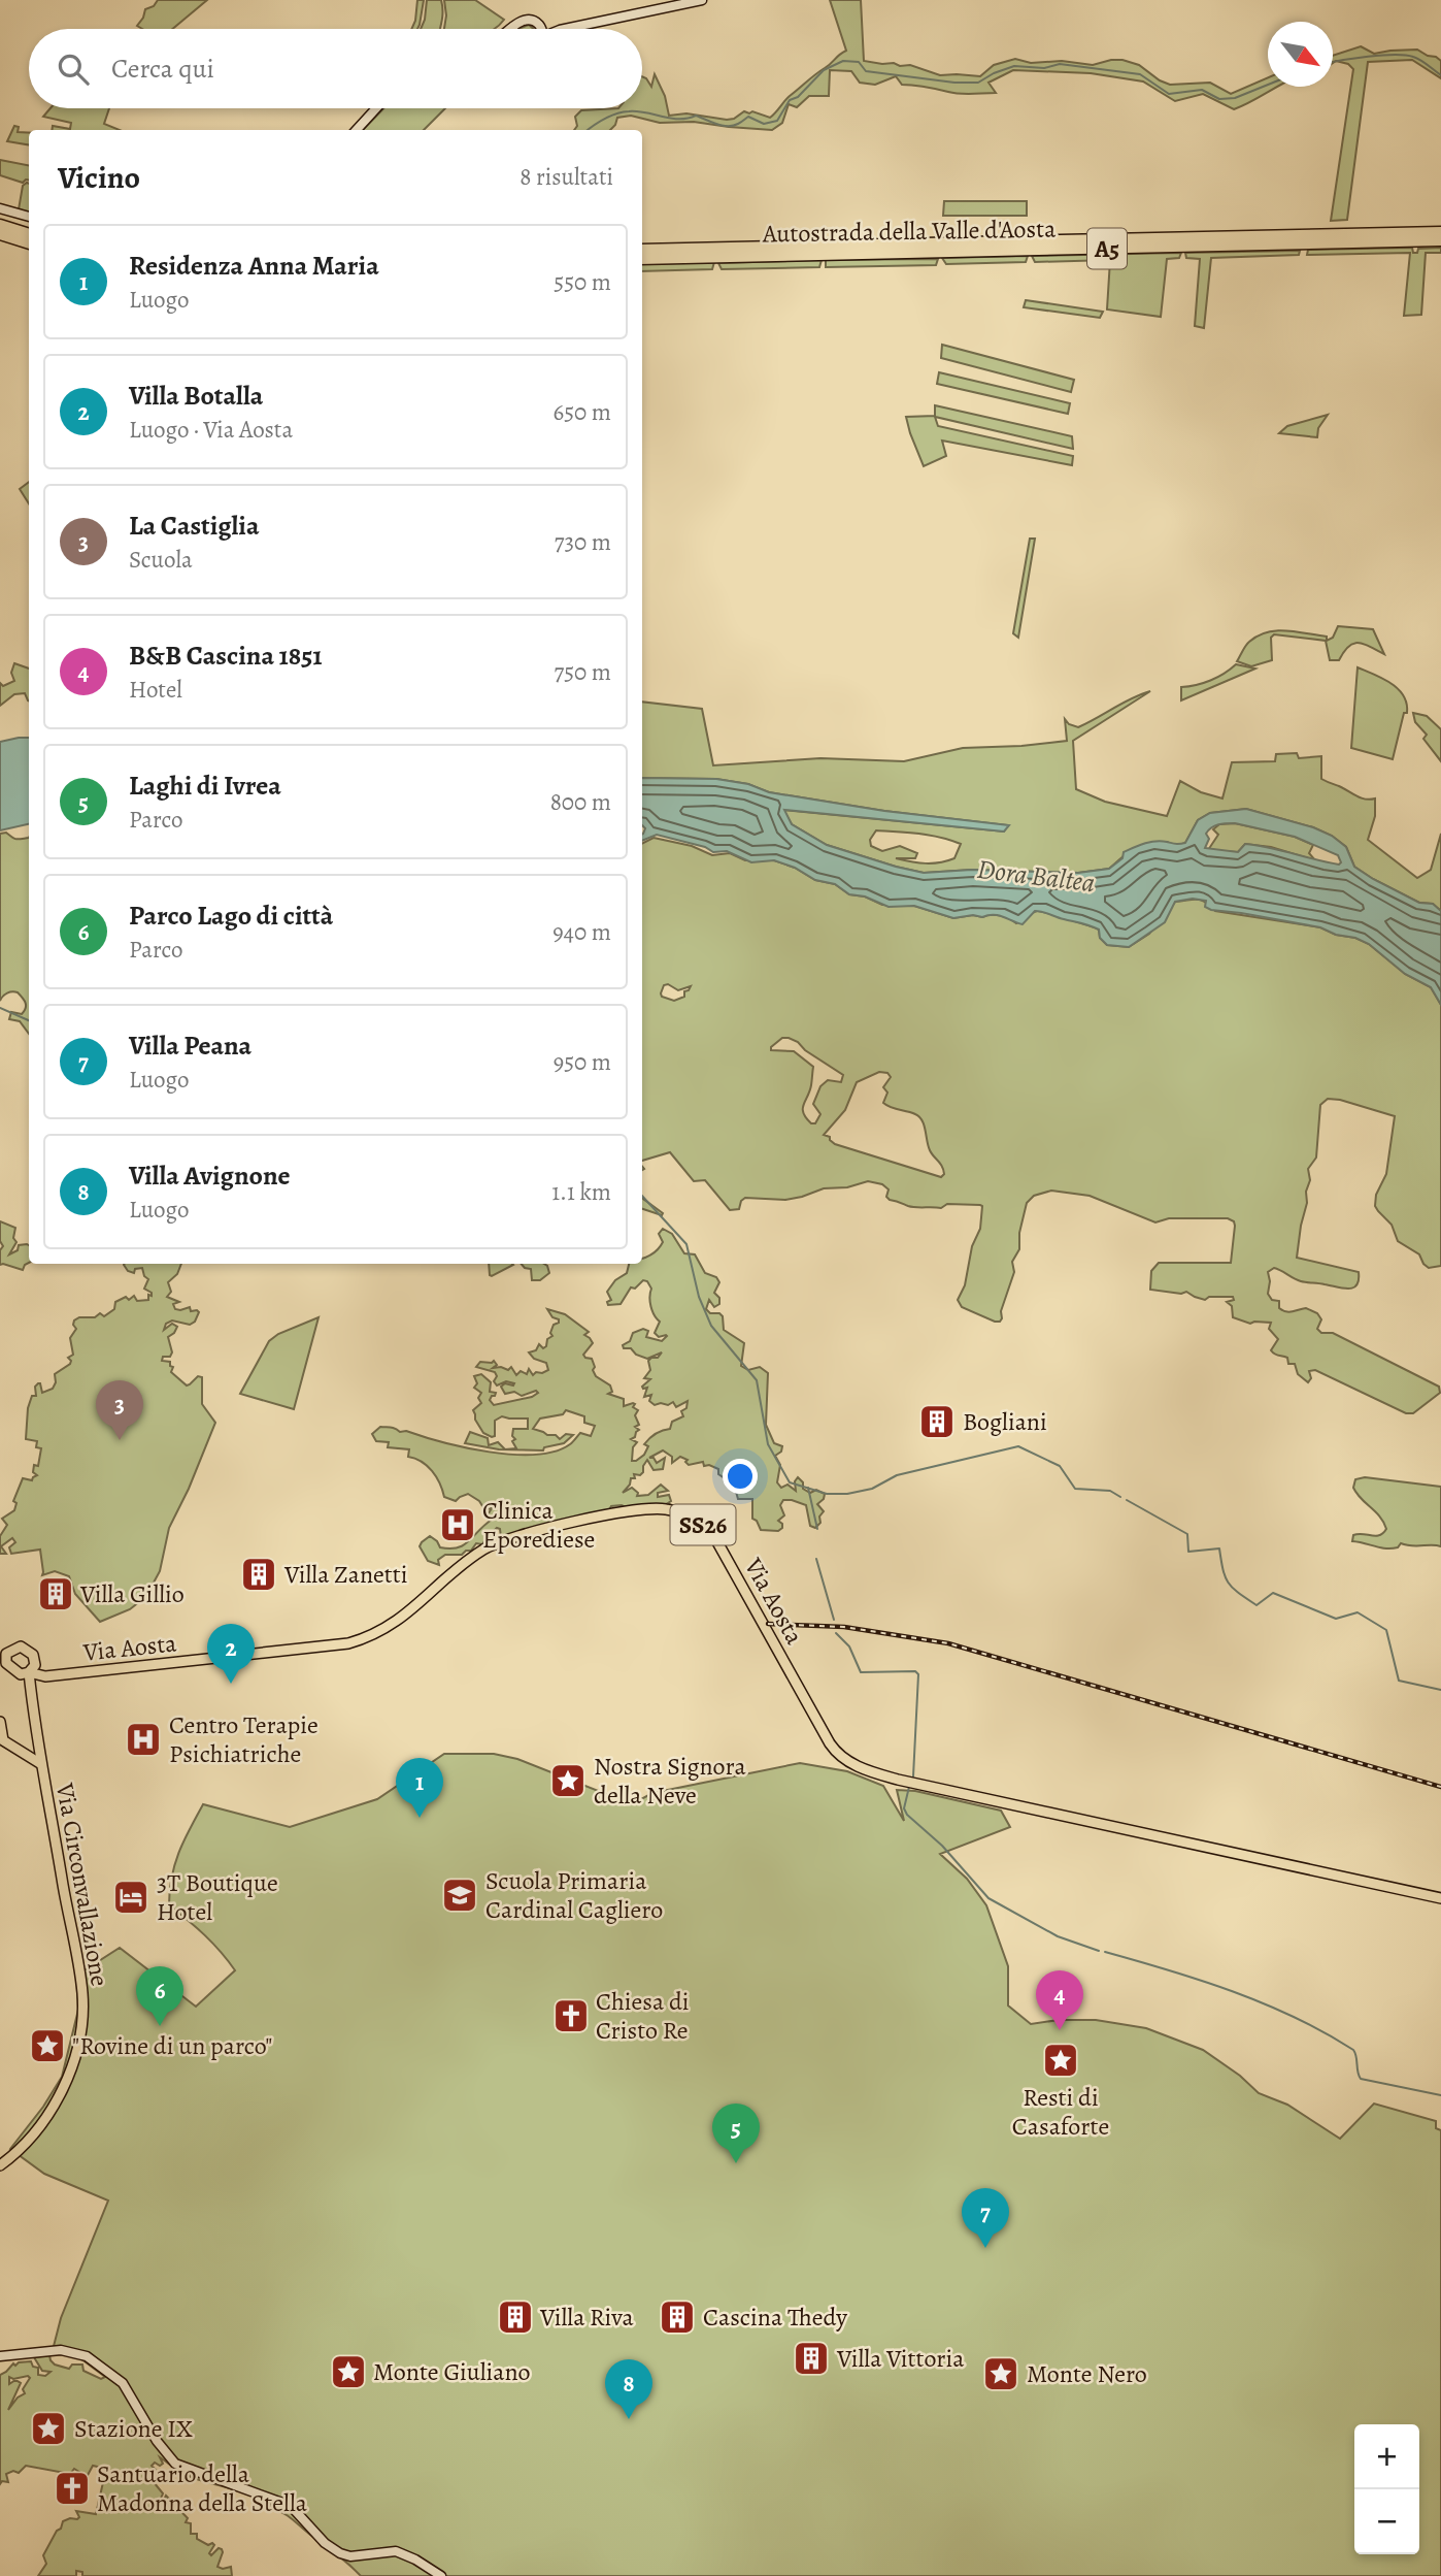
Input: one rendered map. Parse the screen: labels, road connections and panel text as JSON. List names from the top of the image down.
{
  "streets": {
    "highway": ["Autostrada della Valle d'Aosta", "A5"],
    "main road": ["SS26", "Via Aosta", "Via Circonvallazione"]
  },
  "crossings": [
    ["Via Aosta", "Via Circonvallazione"]
  ],
  "water": ["Dora Baltea"],
  "places": {
    "building": [
      "Bogliani",
      "Villa Zanetti",
      "Villa Gillio",
      "Villa Riva",
      "Cascina Thedy",
      "Villa Vittoria"
    ],
    "hospital": ["Clinica Eporediese", "Centro Terapie Psichiatriche"],
    "place": [
      "Nostra Signora della Neve",
      "\"Rovine di un parco\"",
      "Resti di Casaforte",
      "Monte Giuliano",
      "Monte Nero",
      "Stazione IX"
    ],
    "school or university": ["Scuola Primaria Cardinal Cagliero"],
    "hotel": ["3T Boutique Hotel"],
    "church": ["Chiesa di Cristo Re", "Santuario della Madonna della Stella"]
  },
  "north": "bottom right",
  "page": {
    "search": "Cerca qui",
    "heading": ["Vicino", "8 risultati"],
    "list": [
      {
        "mark": "1",
        "name": "Residenza Anna Maria",
        "note": "Luogo",
        "value": "550 m"
      },
      {
        "mark": "2",
        "name": "Villa Botalla",
        "note": "Luogo · Via Aosta",
        "value": "650 m"
      },
      {
        "mark": "3",
        "name": "La Castiglia",
        "note": "Scuola",
        "value": "730 m"
      },
      {
        "mark": "4",
        "name": "B&B Cascina 1851",
        "note": "Hotel",
        "value": "750 m"
      },
      {
        "mark": "5",
        "name": "Laghi di Ivrea",
        "note": "Parco",
        "value": "800 m"
      },
      {
        "mark": "6",
        "name": "Parco Lago di città",
        "note": "Parco",
        "value": "940 m"
      },
      {
        "mark": "7",
        "name": "Villa Peana",
        "note": "Luogo",
        "value": "950 m"
      },
      {
        "mark": "8",
        "name": "Villa Avignone",
        "note": "Luogo",
        "value": "1.1 km"
      }
    ],
    "pins": [
      "3",
      "2",
      "1",
      "6",
      "4",
      "5",
      "7",
      "8"
    ],
    "map_buttons": ["+", "−"]
  }
}
